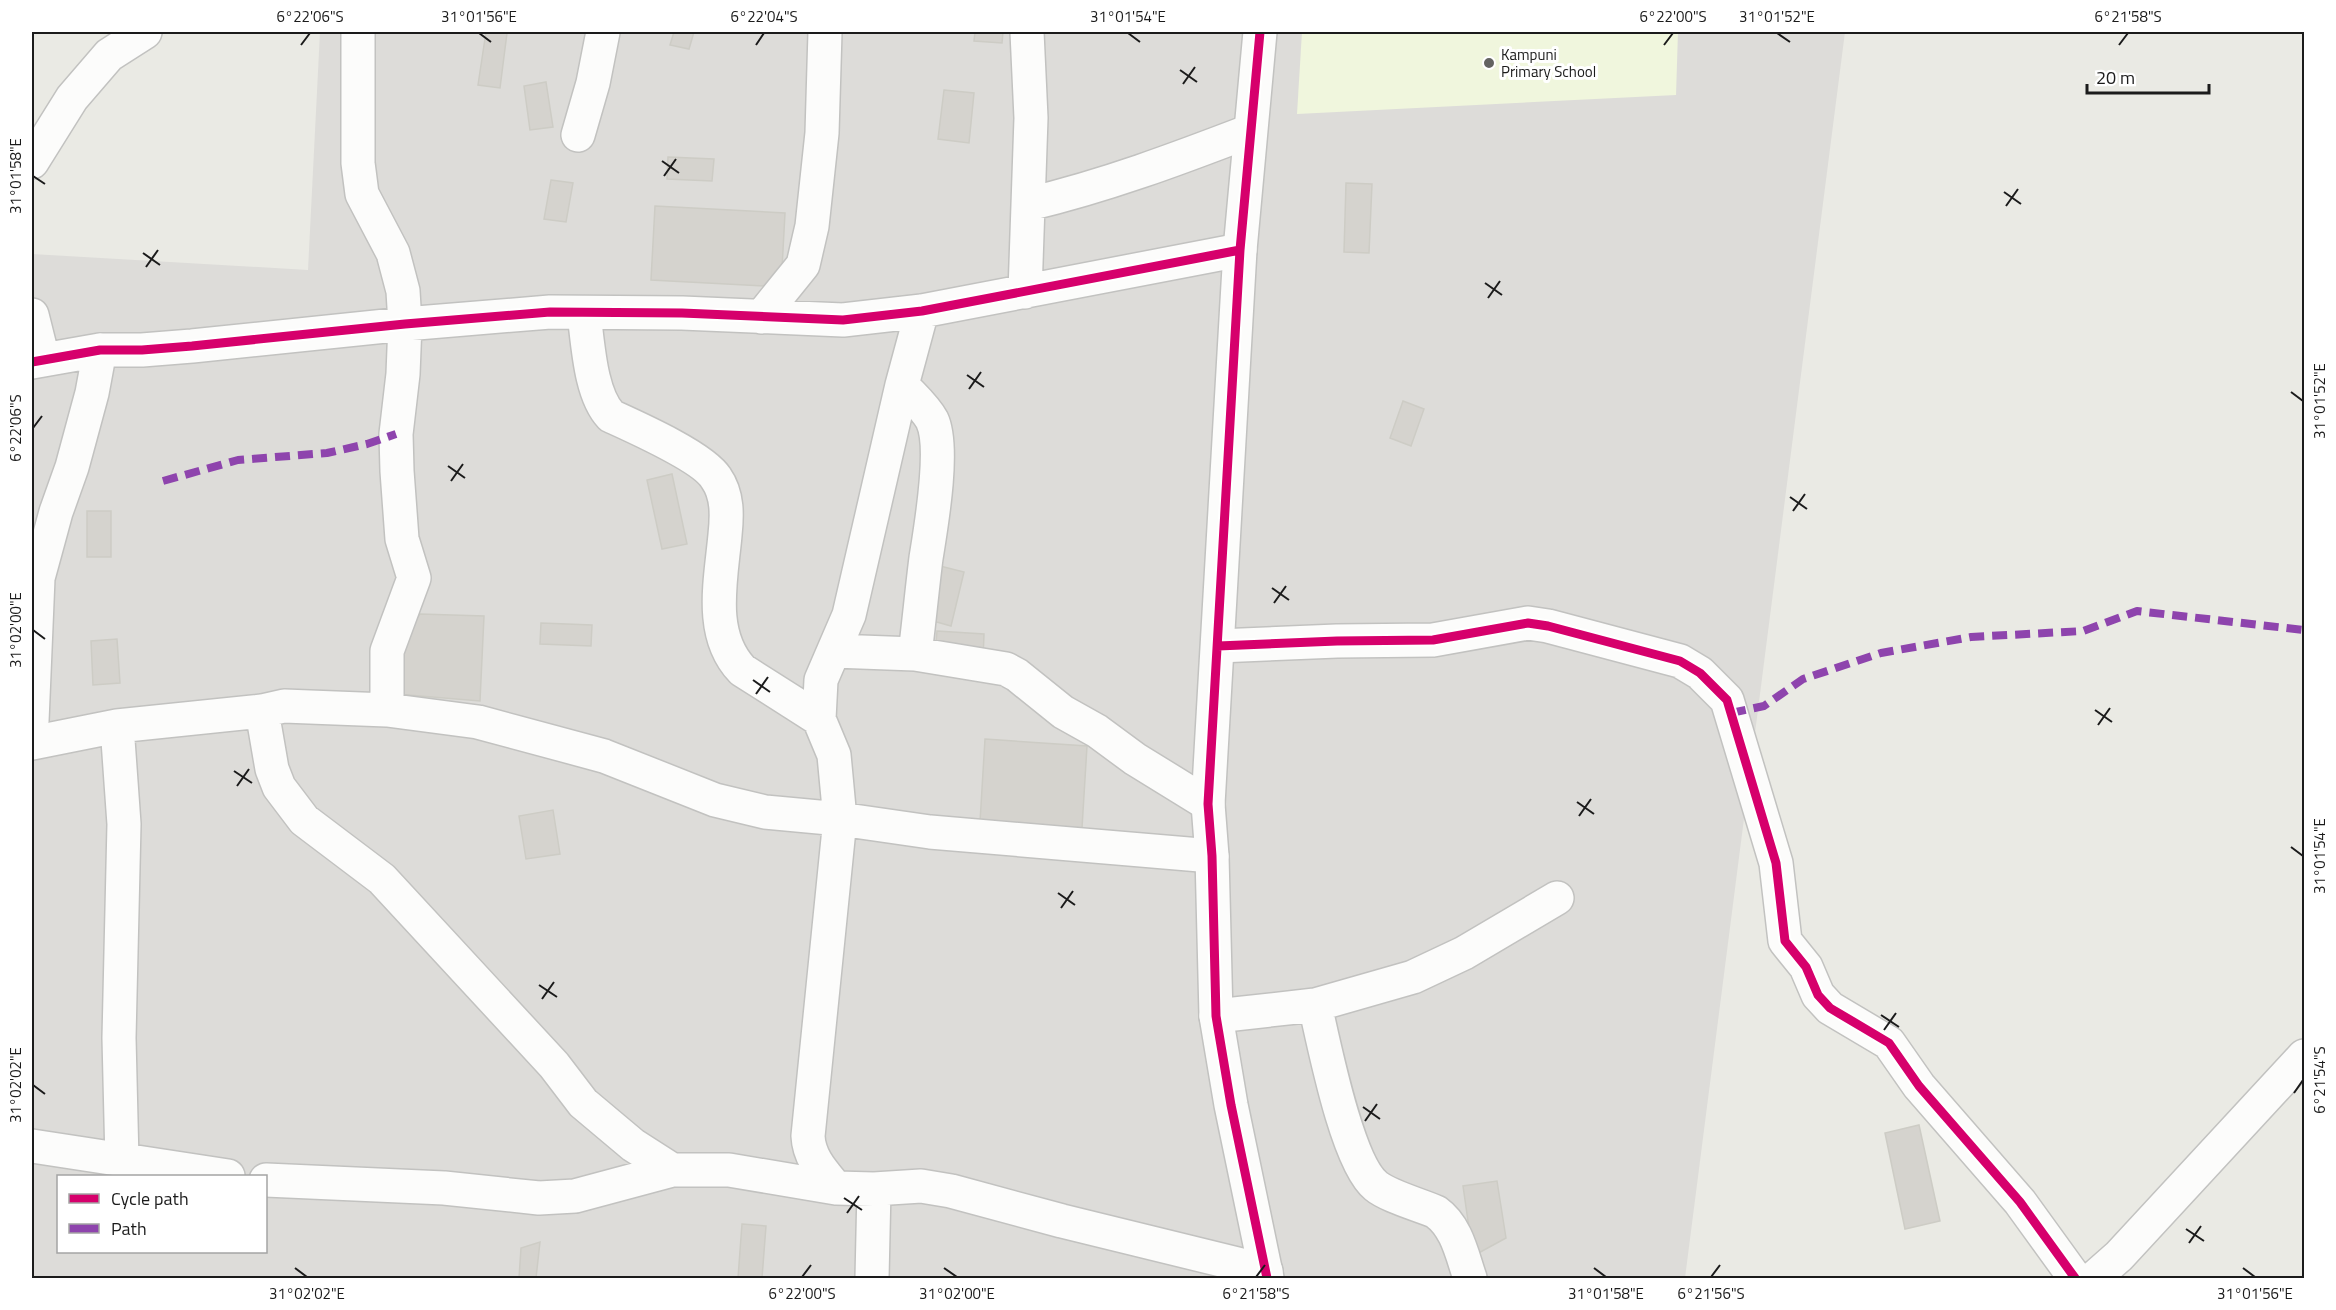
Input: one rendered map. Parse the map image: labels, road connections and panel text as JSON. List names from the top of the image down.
{
  "places": ["Kampuni Primary School"],
  "legend": ["Cycle path", "Path"],
  "scale_bar": "20 m",
  "coordinates": [
    "6°22'06\"S",
    "31°01'56\"E",
    "6°22'04\"S",
    "31°01'54\"E",
    "6°22'00\"S",
    "31°01'52\"E",
    "6°21'58\"S",
    "31°01'58\"E",
    "31°02'00\"E",
    "6°21'54\"S",
    "31°02'02\"E",
    "6°21'56\"S"
  ]
}
